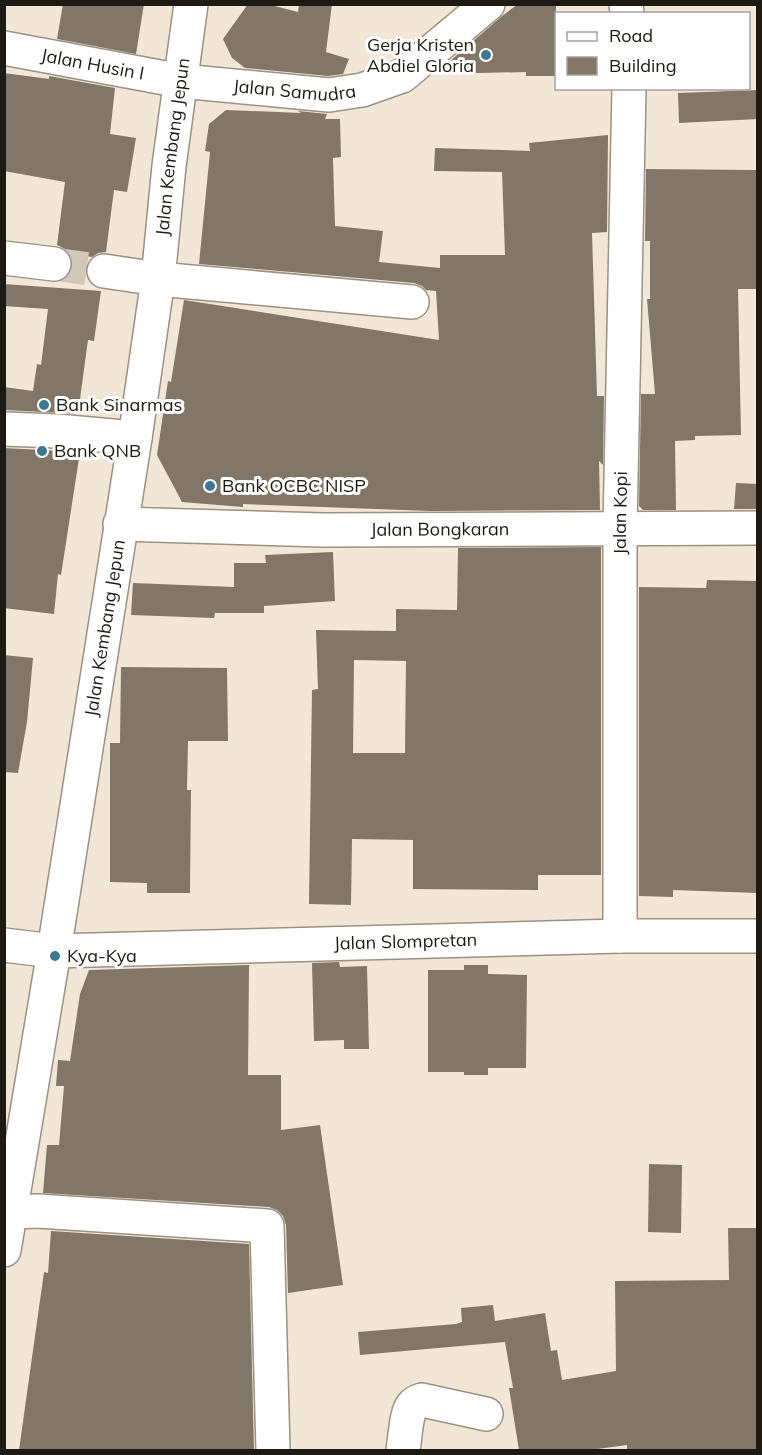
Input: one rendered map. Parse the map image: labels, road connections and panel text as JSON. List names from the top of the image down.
{
  "streets": {
    "street": [
      "Jalan Husin I",
      "Jalan Samudra",
      "Jalan Kembang Jepun",
      "Jalan Kopi",
      "Jalan Bongkaran",
      "Jalan Slompretan"
    ]
  },
  "crossings": [
    ["Jalan Husin I", "Jalan Samudra"],
    ["Jalan Husin I", "Jalan Kembang Jepun"],
    ["Jalan Samudra", "Jalan Kembang Jepun"],
    ["Jalan Kembang Jepun", "Jalan Bongkaran"],
    ["Jalan Kembang Jepun", "Jalan Slompretan"],
    ["Jalan Kopi", "Jalan Bongkaran"],
    ["Jalan Kopi", "Jalan Slompretan"]
  ],
  "places": [
    "Gerja Kristen Abdiel Gloria",
    "Bank Sinarmas",
    "Bank QNB",
    "Bank OCBC NISP",
    "Kya-Kya"
  ],
  "legend": ["Road", "Building"]
}
